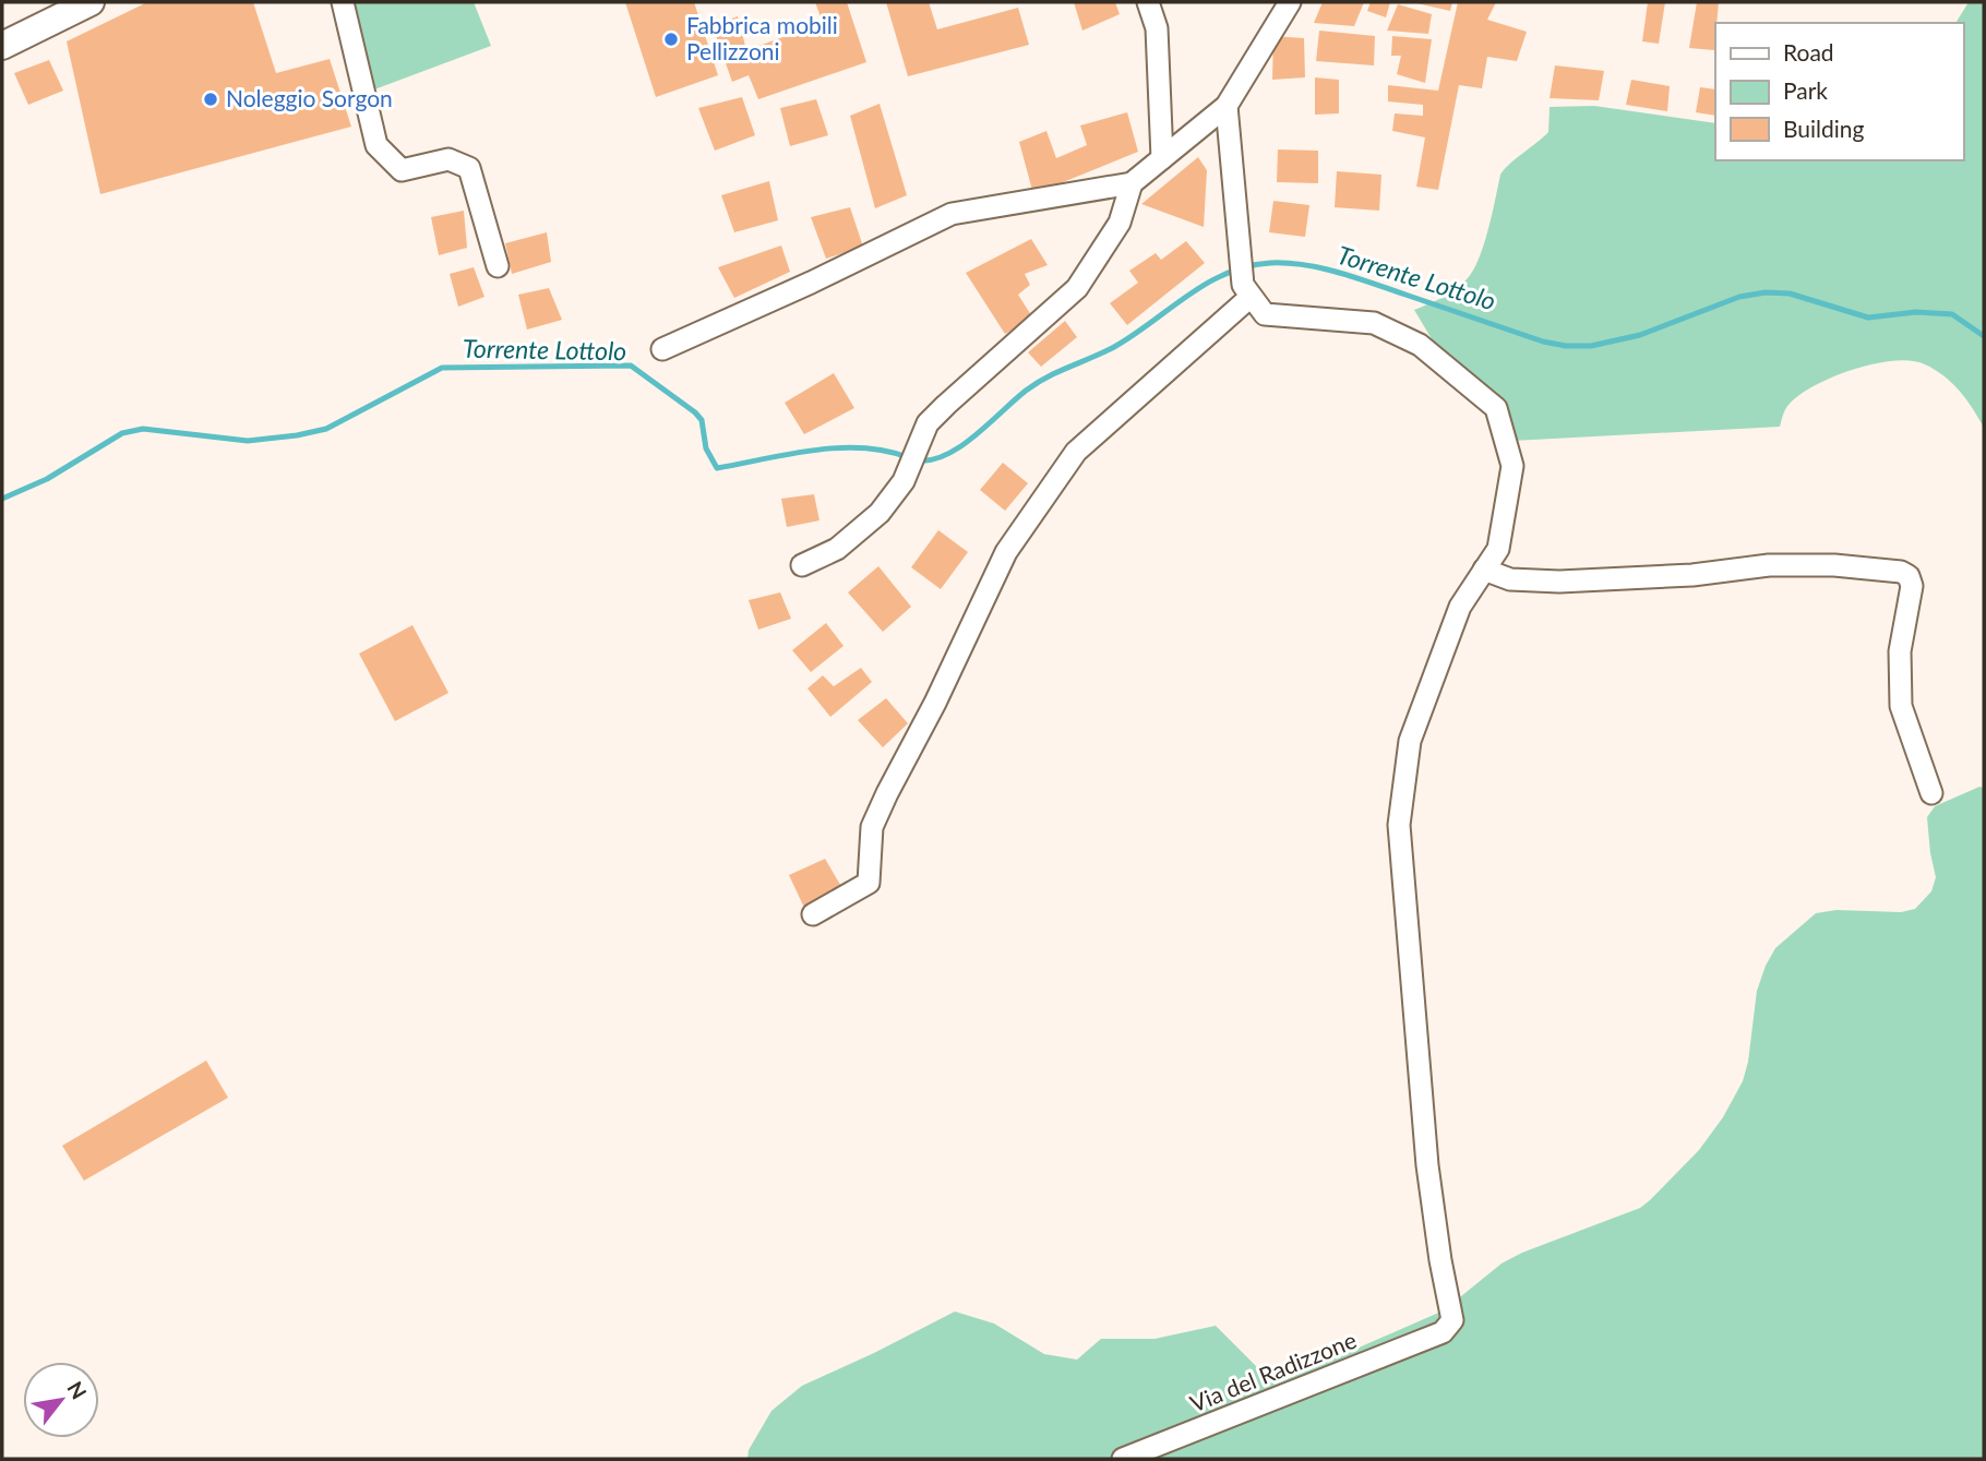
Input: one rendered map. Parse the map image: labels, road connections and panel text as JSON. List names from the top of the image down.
{
  "streets": {
    "street": ["Via del Radizzone"]
  },
  "water": ["Torrente Lottolo"],
  "places": ["Fabbrica mobili Pellizzoni", "Noleggio Sorgon"],
  "legend": ["Road", "Park", "Building"],
  "north": "top right"
}
